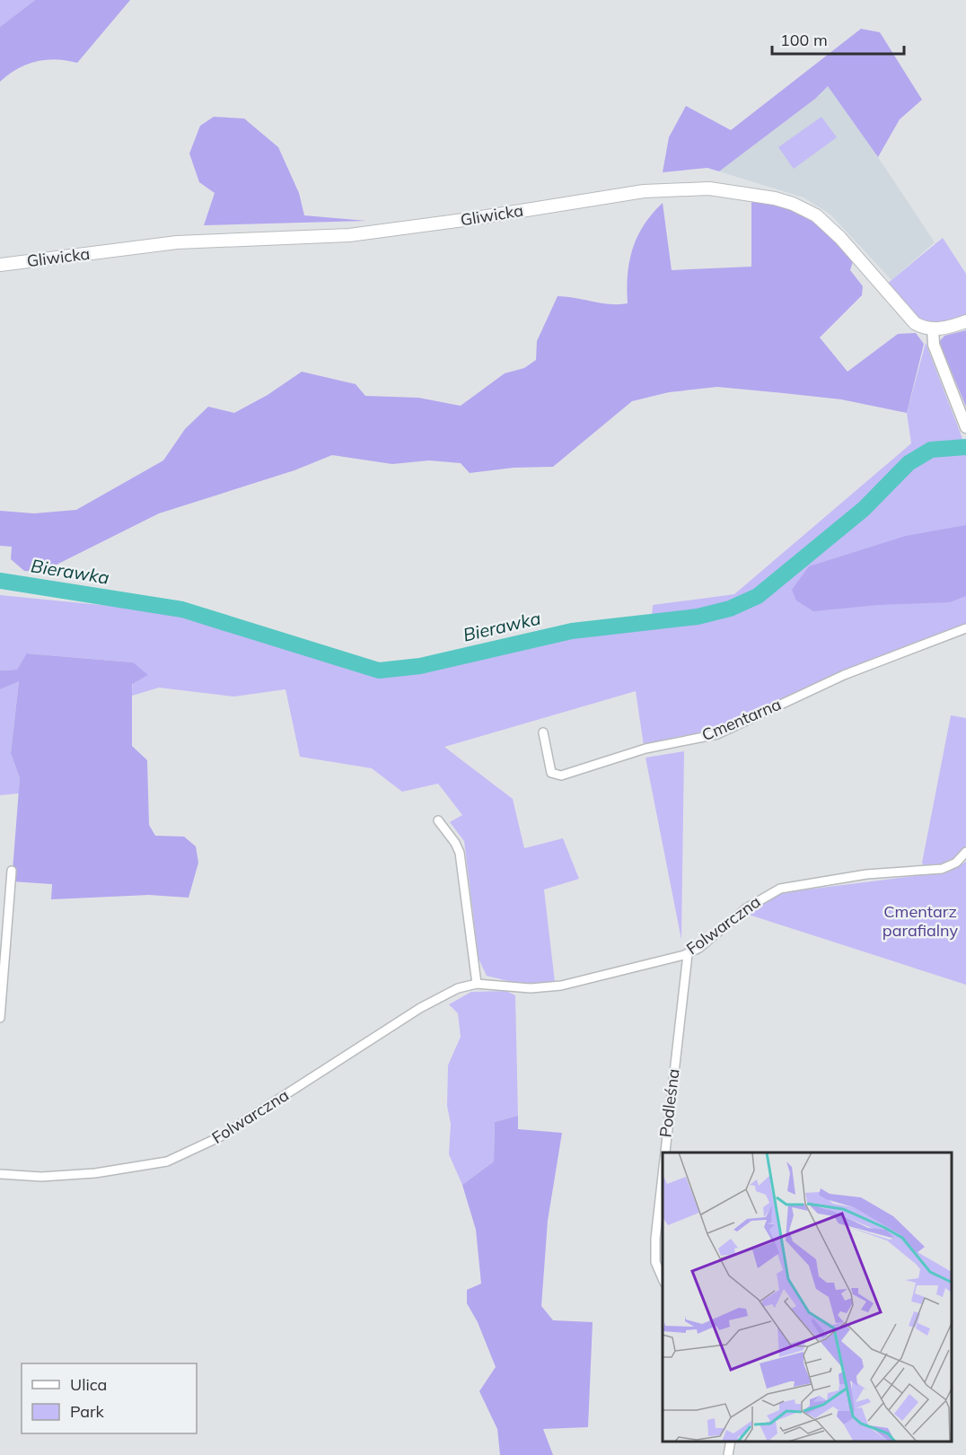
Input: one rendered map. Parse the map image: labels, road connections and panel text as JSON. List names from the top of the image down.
{
  "streets": {
    "main road": ["Gliwicka"],
    "street": ["Cmentarna", "Folwarczna", "Podleśna"]
  },
  "crossings": [
    ["Folwarczna", "Podleśna"]
  ],
  "water": ["Bierawka"],
  "parks": ["Cmentarz parafialny"],
  "legend": ["Ulica", "Park"],
  "scale_bar": "100 m"
}
